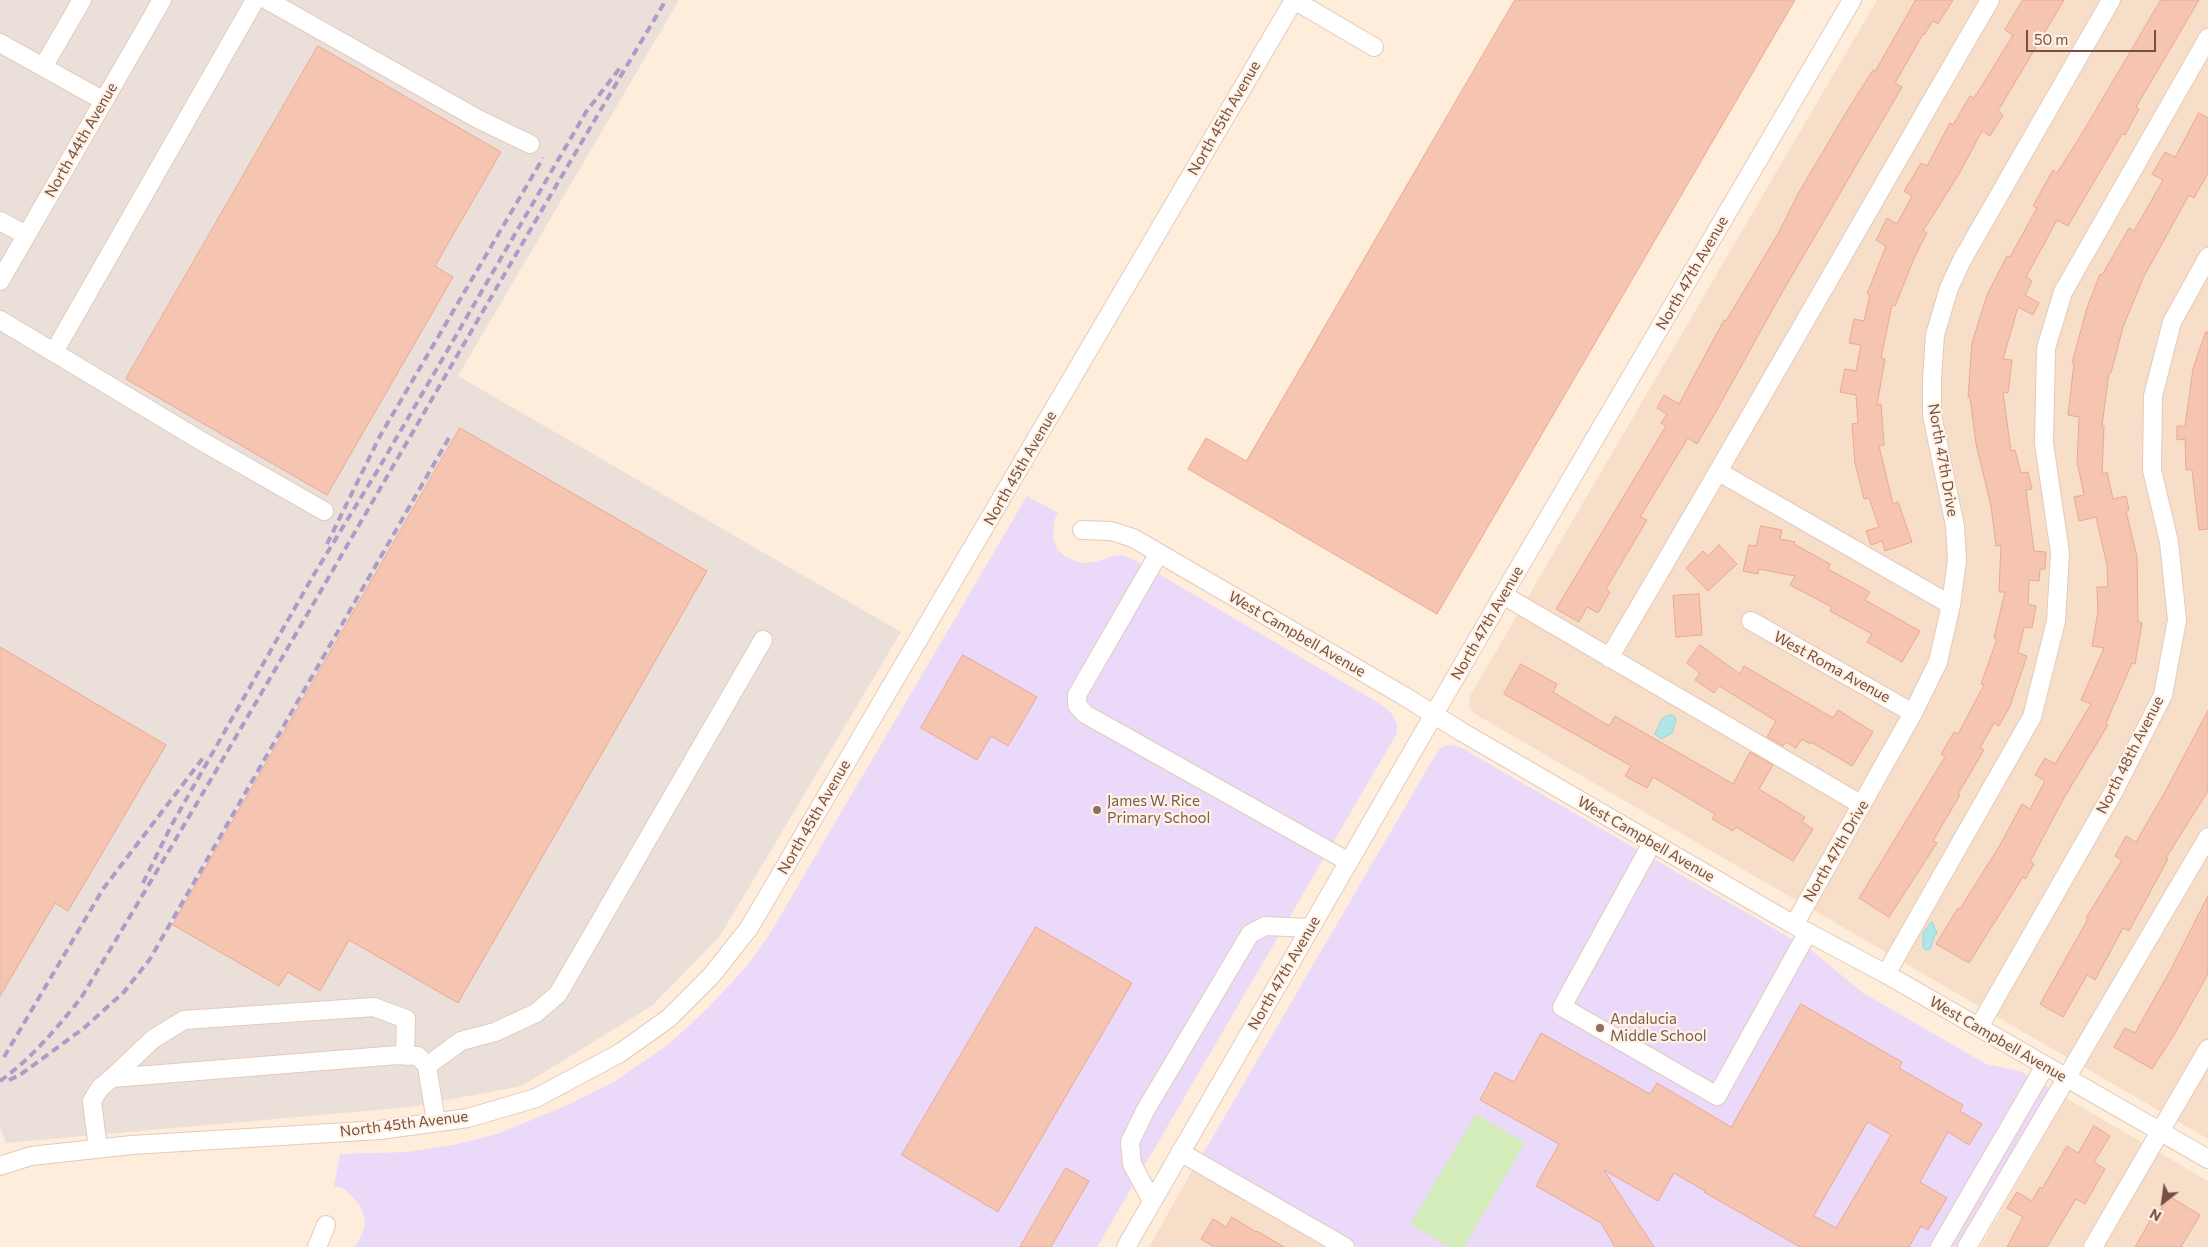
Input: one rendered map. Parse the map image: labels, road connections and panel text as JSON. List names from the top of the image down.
{
  "streets": {
    "street": [
      "North 45th Avenue",
      "North 44th Avenue",
      "North 47th Avenue",
      "North 47th Drive",
      "West Campbell Avenue",
      "West Roma Avenue",
      "North 48th Avenue"
    ]
  },
  "crossings": [
    ["North 47th Avenue", "West Campbell Avenue"],
    ["North 47th Drive", "West Campbell Avenue"],
    ["North 47th Drive", "West Roma Avenue"],
    ["West Campbell Avenue", "North 48th Avenue"]
  ],
  "places": ["James W. Rice Primary School", "Andalucia Middle School"],
  "scale_bar": "50 m",
  "north": "bottom left"
}
